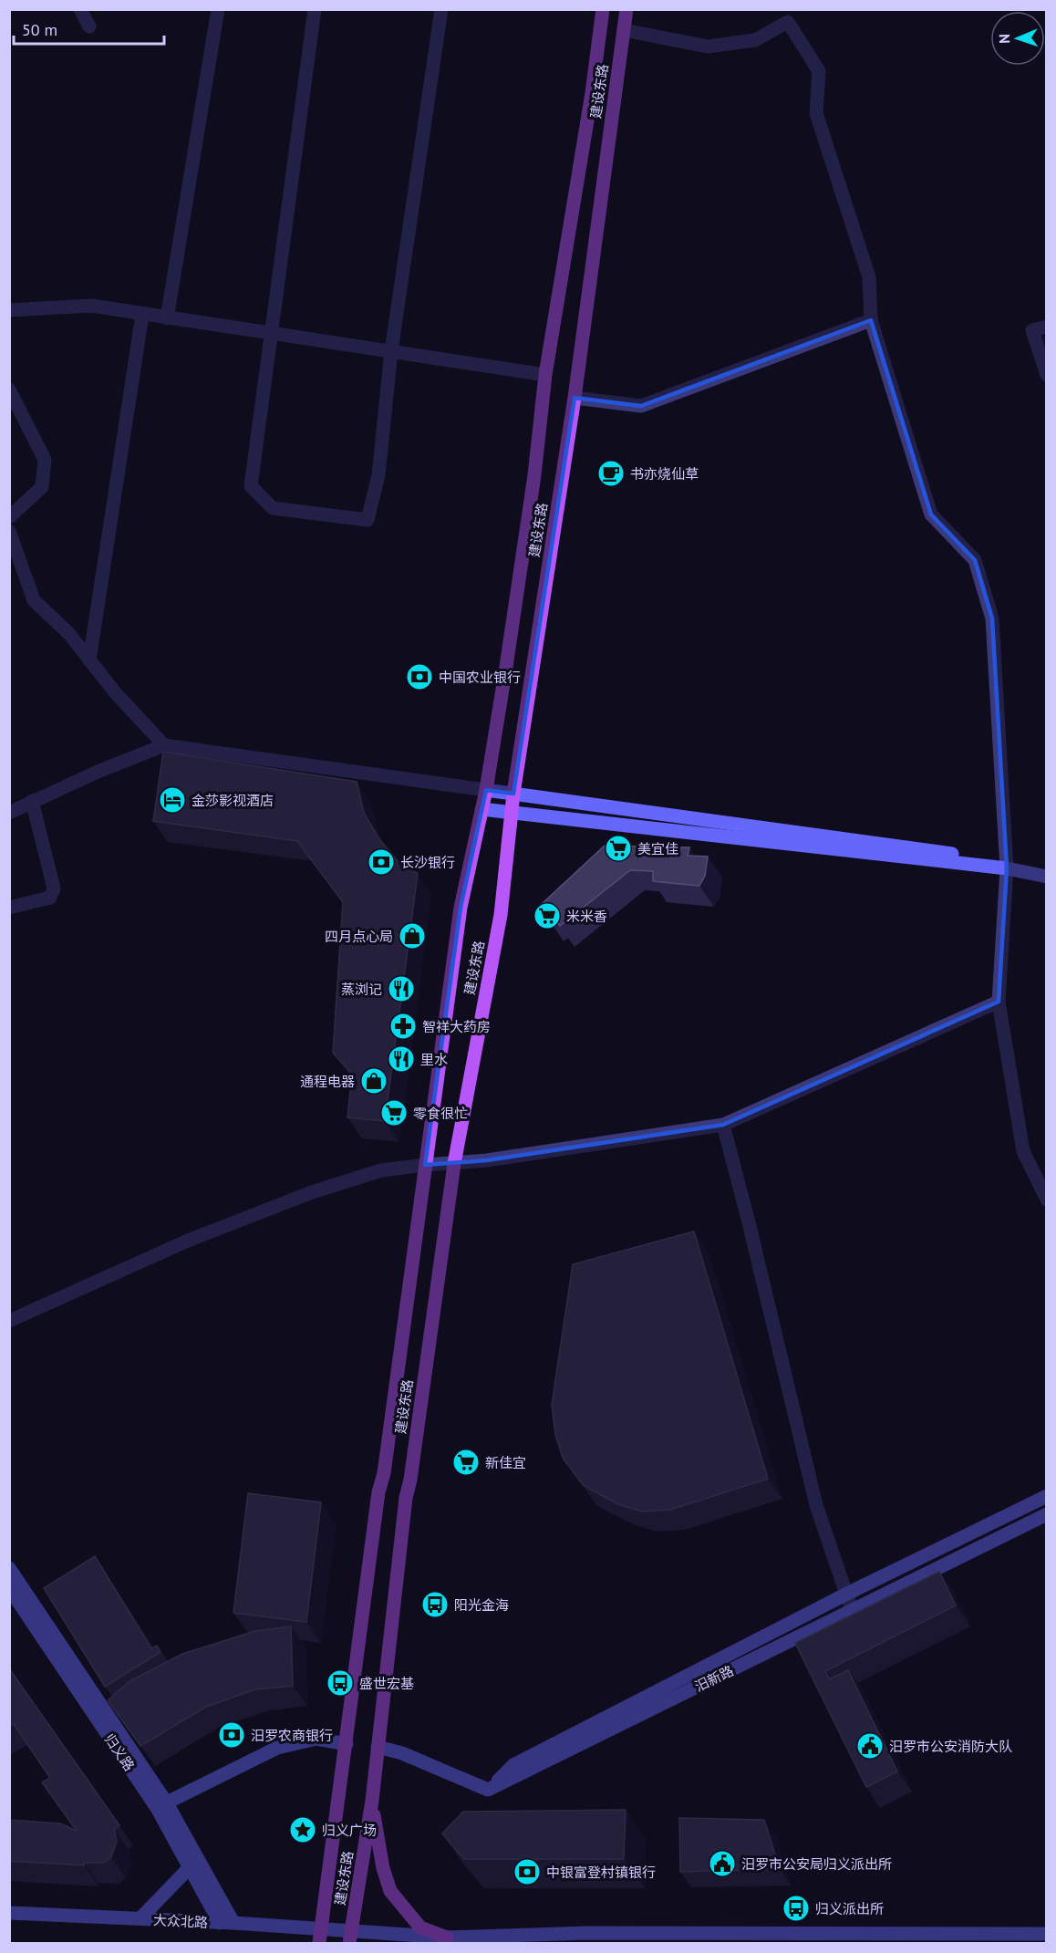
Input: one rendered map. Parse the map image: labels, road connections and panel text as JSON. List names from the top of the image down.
{
  "streets": {
    "main road": ["建设东路"],
    "street": ["汨新路", "归义路", "大众北路"]
  },
  "crossings": [
    ["建设东路", "大众北路"],
    ["归义路", "大众北路"]
  ],
  "places": {
    "cafe": ["书亦烧仙草"],
    "bank": [
      "中国农业银行",
      "长沙银行",
      "汨罗农商银行",
      "中银富登村镇银行"
    ],
    "hotel": ["金莎影视酒店"],
    "supermarket": [
      "美宜佳",
      "米米香",
      "零食很忙",
      "新佳宜"
    ],
    "shop": ["四月点心局", "通程电器"],
    "restaurant": ["蒸浏记", "里水"],
    "pharmacy": ["智祥大药房"],
    "bus stop": ["阳光金海", "盛世宏基", "归义派出所"],
    "public building": ["汨罗市公安消防大队", "汨罗市公安局归义派出所"],
    "place": ["归义广场"]
  },
  "scale_bar": "50 m",
  "north": "left"
}
